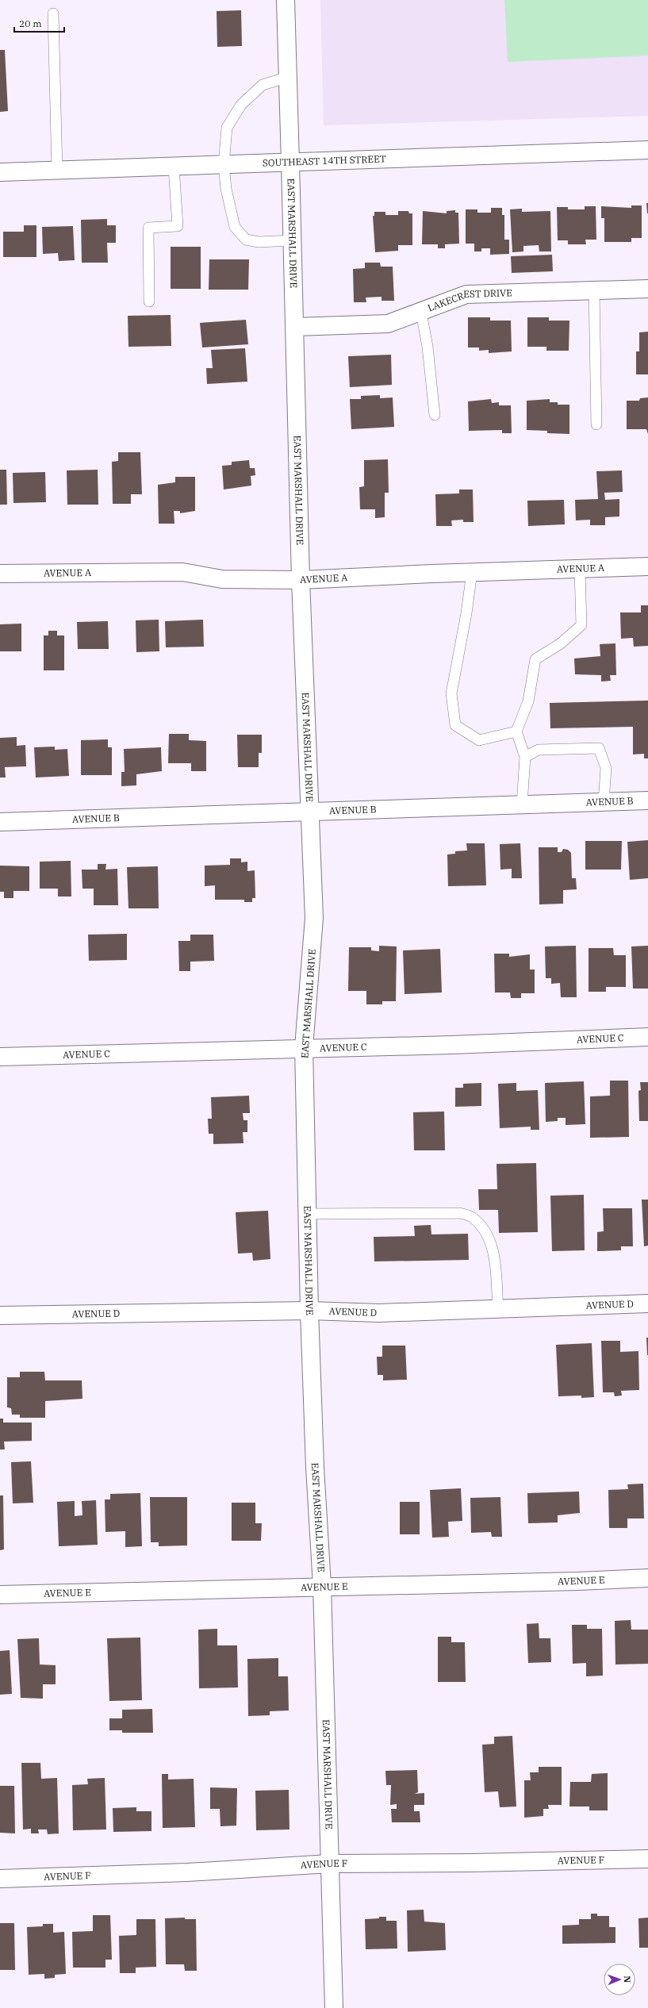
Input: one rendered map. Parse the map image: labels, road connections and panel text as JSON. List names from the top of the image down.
{
  "streets": {
    "street": [
      "SOUTHEAST 14TH STREET",
      "EAST MARSHALL DRIVE",
      "LAKECREST DRIVE",
      "AVENUE A",
      "AVENUE B",
      "AVENUE C",
      "AVENUE D",
      "AVENUE E",
      "AVENUE F"
    ]
  },
  "crossings": [
    ["SOUTHEAST 14TH STREET", "EAST MARSHALL DRIVE"],
    ["EAST MARSHALL DRIVE", "LAKECREST DRIVE"],
    ["EAST MARSHALL DRIVE", "AVENUE A"],
    ["EAST MARSHALL DRIVE", "AVENUE B"],
    ["EAST MARSHALL DRIVE", "AVENUE C"],
    ["EAST MARSHALL DRIVE", "AVENUE D"],
    ["EAST MARSHALL DRIVE", "AVENUE E"],
    ["EAST MARSHALL DRIVE", "AVENUE F"]
  ],
  "scale_bar": "20 m",
  "north": "right"
}
